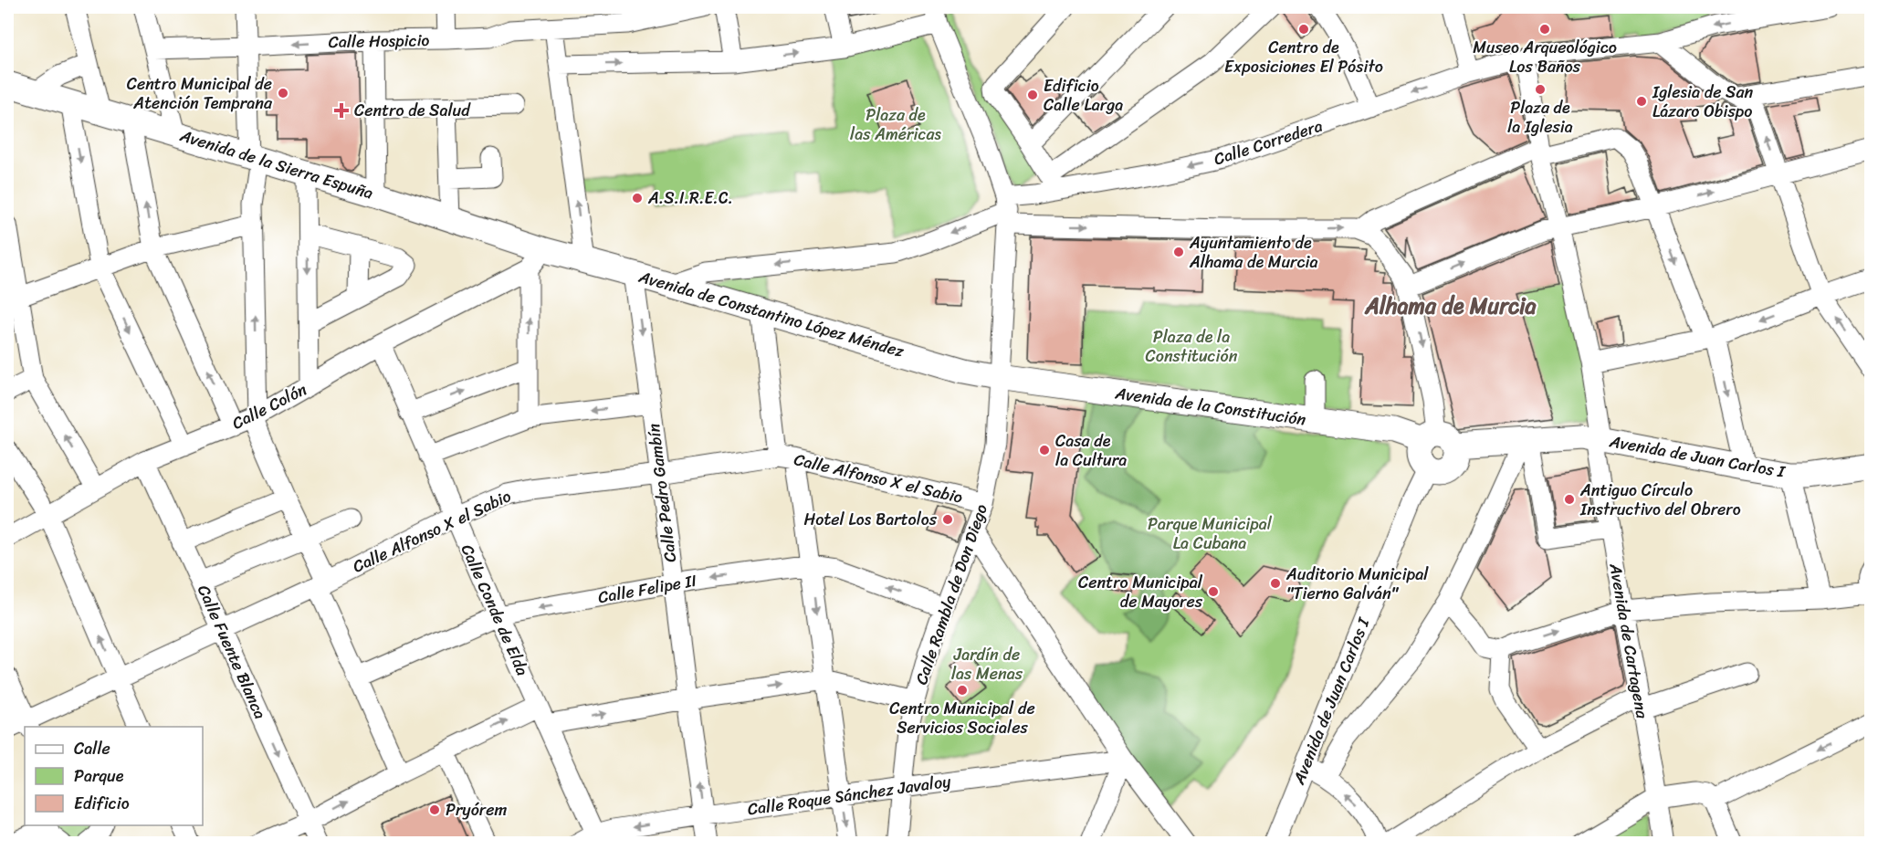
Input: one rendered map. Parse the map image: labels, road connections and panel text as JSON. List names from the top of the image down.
{
  "streets": {
    "main road": [
      "Avenida de la Sierra Espuña",
      "Avenida de Constantino López Méndez",
      "Avenida de la Constitución",
      "Avenida de Juan Carlos I"
    ],
    "street": [
      "Calle Hospicio",
      "Calle Corredera",
      "Calle Colón",
      "Calle Alfonso X el Sabio",
      "Calle Pedro Gambín",
      "Calle Felipe II",
      "Calle Rambla de Don Diego",
      "Calle Conde de Elda",
      "Avenida de Cartagena",
      "Calle Fuente Blanca",
      "Calle Roque Sánchez Javaloy"
    ]
  },
  "crossings": [
    ["Calle Corredera", "Calle Rambla de Don Diego"],
    ["Calle Corredera", "Avenida de Cartagena"],
    ["Avenida de la Sierra Espuña", "Avenida de Constantino López Méndez"],
    ["Avenida de Constantino López Méndez", "Avenida de la Constitución"],
    ["Avenida de Constantino López Méndez", "Calle Pedro Gambín"],
    ["Avenida de Constantino López Méndez", "Calle Rambla de Don Diego"],
    ["Calle Colón", "Calle Conde de Elda"],
    ["Calle Colón", "Calle Fuente Blanca"],
    ["Avenida de la Constitución", "Avenida de Juan Carlos I"],
    ["Avenida de la Constitución", "Calle Rambla de Don Diego"],
    ["Avenida de Juan Carlos I", "Avenida de Cartagena"],
    ["Calle Alfonso X el Sabio", "Calle Pedro Gambín"],
    ["Calle Alfonso X el Sabio", "Calle Rambla de Don Diego"],
    ["Calle Alfonso X el Sabio", "Calle Conde de Elda"],
    ["Calle Alfonso X el Sabio", "Calle Fuente Blanca"],
    ["Calle Pedro Gambín", "Calle Felipe II"],
    ["Calle Pedro Gambín", "Calle Roque Sánchez Javaloy"],
    ["Calle Felipe II", "Calle Rambla de Don Diego"],
    ["Calle Felipe II", "Calle Conde de Elda"],
    ["Calle Rambla de Don Diego", "Calle Roque Sánchez Javaloy"],
    ["Calle Conde de Elda", "Calle Roque Sánchez Javaloy"]
  ],
  "districts": ["Alhama de Murcia"],
  "parks": [
    "Plaza de las Américas",
    "Plaza de la Constitución",
    "Parque Municipal La Cubana",
    "Jardín de las Menas"
  ],
  "places": {
    "other": [
      "Centro de Exposiciones El Pósito",
      "Museo Arqueológico Los Baños",
      "Plaza de la Iglesia",
      "Centro Municipal de Atención Temprana",
      "Edificio Calle Larga",
      "Iglesia de San Lázaro Obispo",
      "A.S.I.R.E.C.",
      "Ayuntamiento de Alhama de Murcia",
      "Casa de la Cultura",
      "Antiguo Círculo Instructivo del Obrero",
      "Hotel Los Bartolos",
      "Auditorio Municipal \"Tierno Galván\"",
      "Centro Municipal de Mayores",
      "Centro Municipal de Servicios Sociales",
      "Pryórem"
    ],
    "health": ["Centro de Salud"]
  },
  "legend": ["Calle", "Parque", "Edificio"]
}
